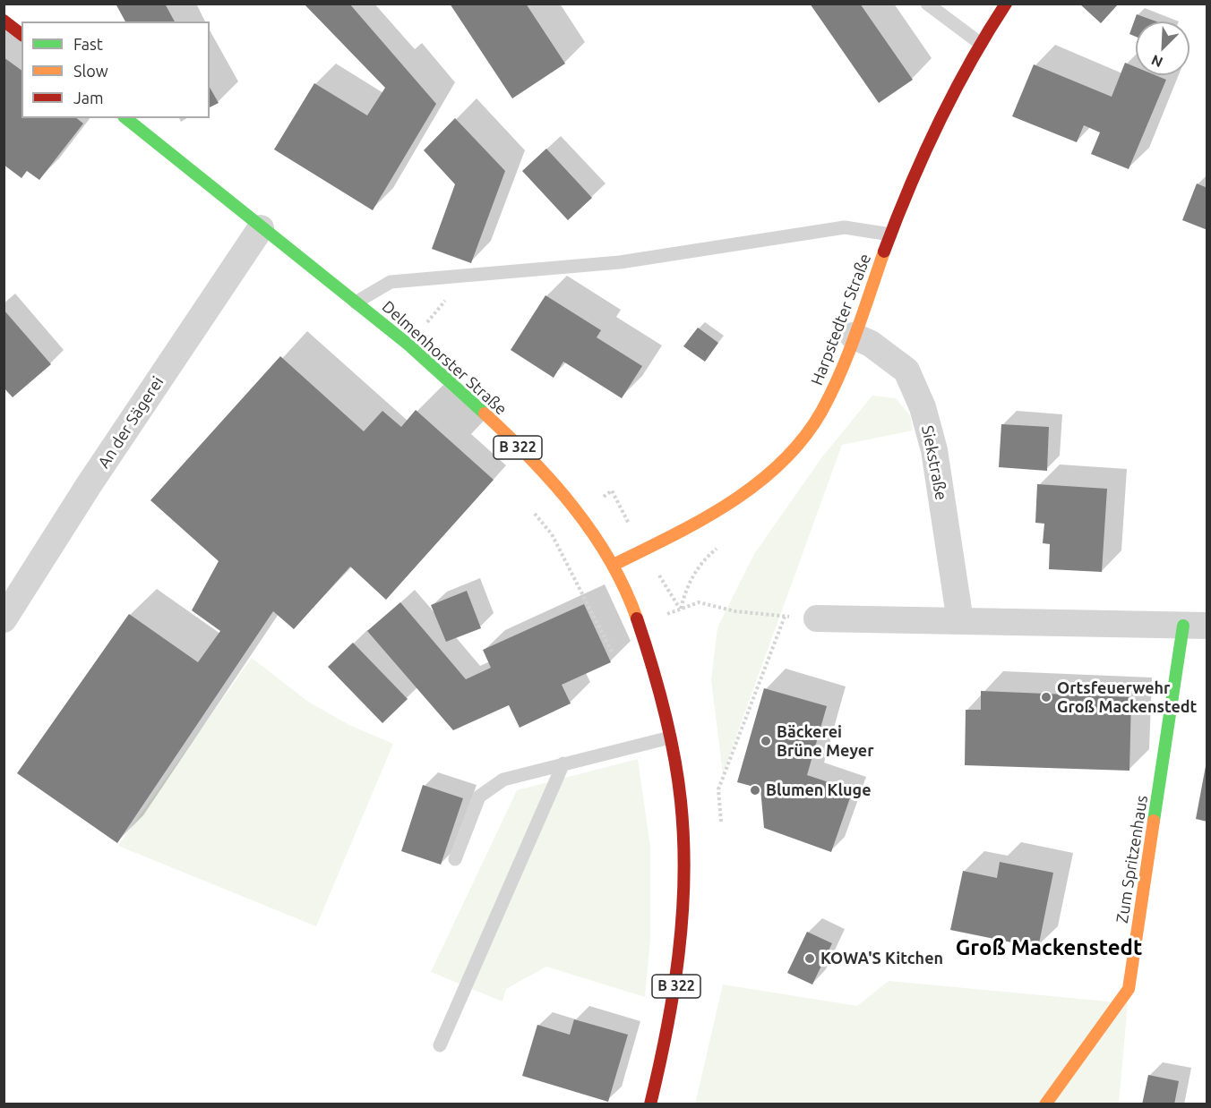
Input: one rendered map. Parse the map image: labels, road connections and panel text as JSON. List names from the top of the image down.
{
  "streets": {
    "main road": [
      "Harpstedter Straße",
      "Delmenhorster Straße",
      "B 322",
      "Zum Spritzenhaus"
    ],
    "street": ["An der Sägerei", "Siekstraße"]
  },
  "crossings": [
    ["Harpstedter Straße", "Delmenhorster Straße"],
    ["Harpstedter Straße", "Siekstraße"],
    ["Delmenhorster Straße", "An der Sägerei"]
  ],
  "districts": ["Groß Mackenstedt"],
  "places": [
    "Ortsfeuerwehr Groß Mackenstedt",
    "Bäckerei Brüne Meyer",
    "Blumen Kluge",
    "KOWA'S Kitchen"
  ],
  "legend": ["Fast", "Slow", "Jam"],
  "north": "bottom left"
}
